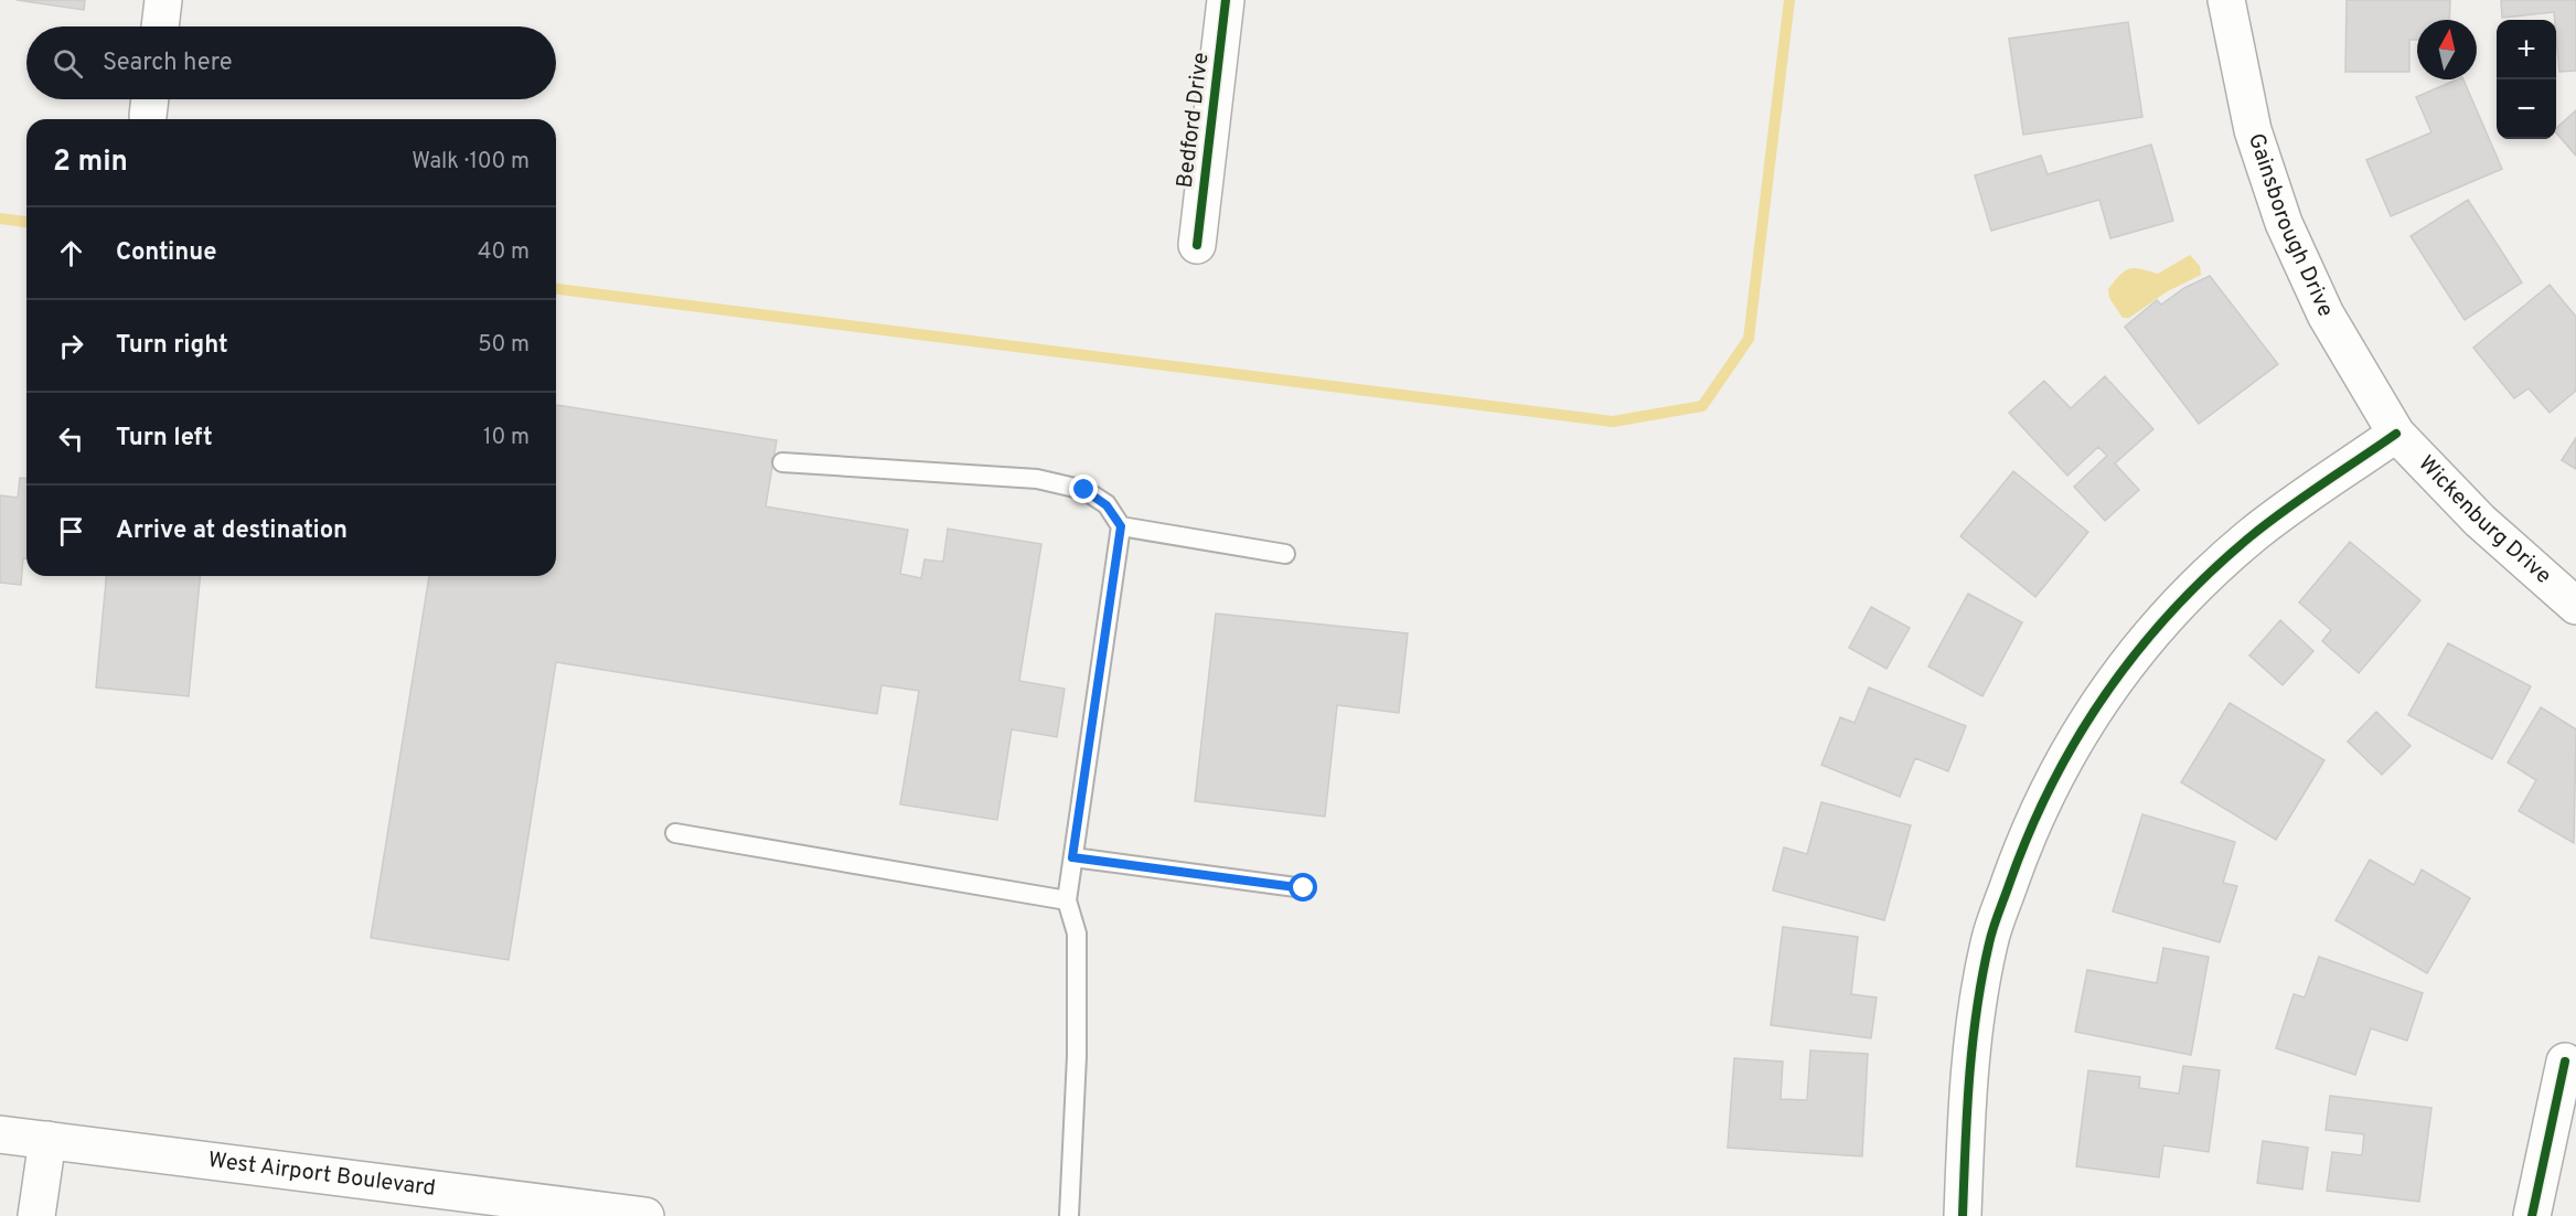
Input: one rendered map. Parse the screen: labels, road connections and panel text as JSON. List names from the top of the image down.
{
  "streets": {
    "street": [
      "Bedford Drive",
      "Gainsborough Drive",
      "Wickenburg Drive",
      "West Airport Boulevard"
    ]
  },
  "crossings": [
    ["Gainsborough Drive", "Wickenburg Drive"]
  ],
  "north": "top",
  "page": {
    "map_buttons": ["+", "−"],
    "search": "Search here",
    "heading": ["2 min", "Walk · 100 m"],
    "list": [
      ["Continue", "40 m"],
      ["Turn right", "50 m"],
      ["Turn left", "10 m"],
      "Arrive at destination"
    ]
  }
}
